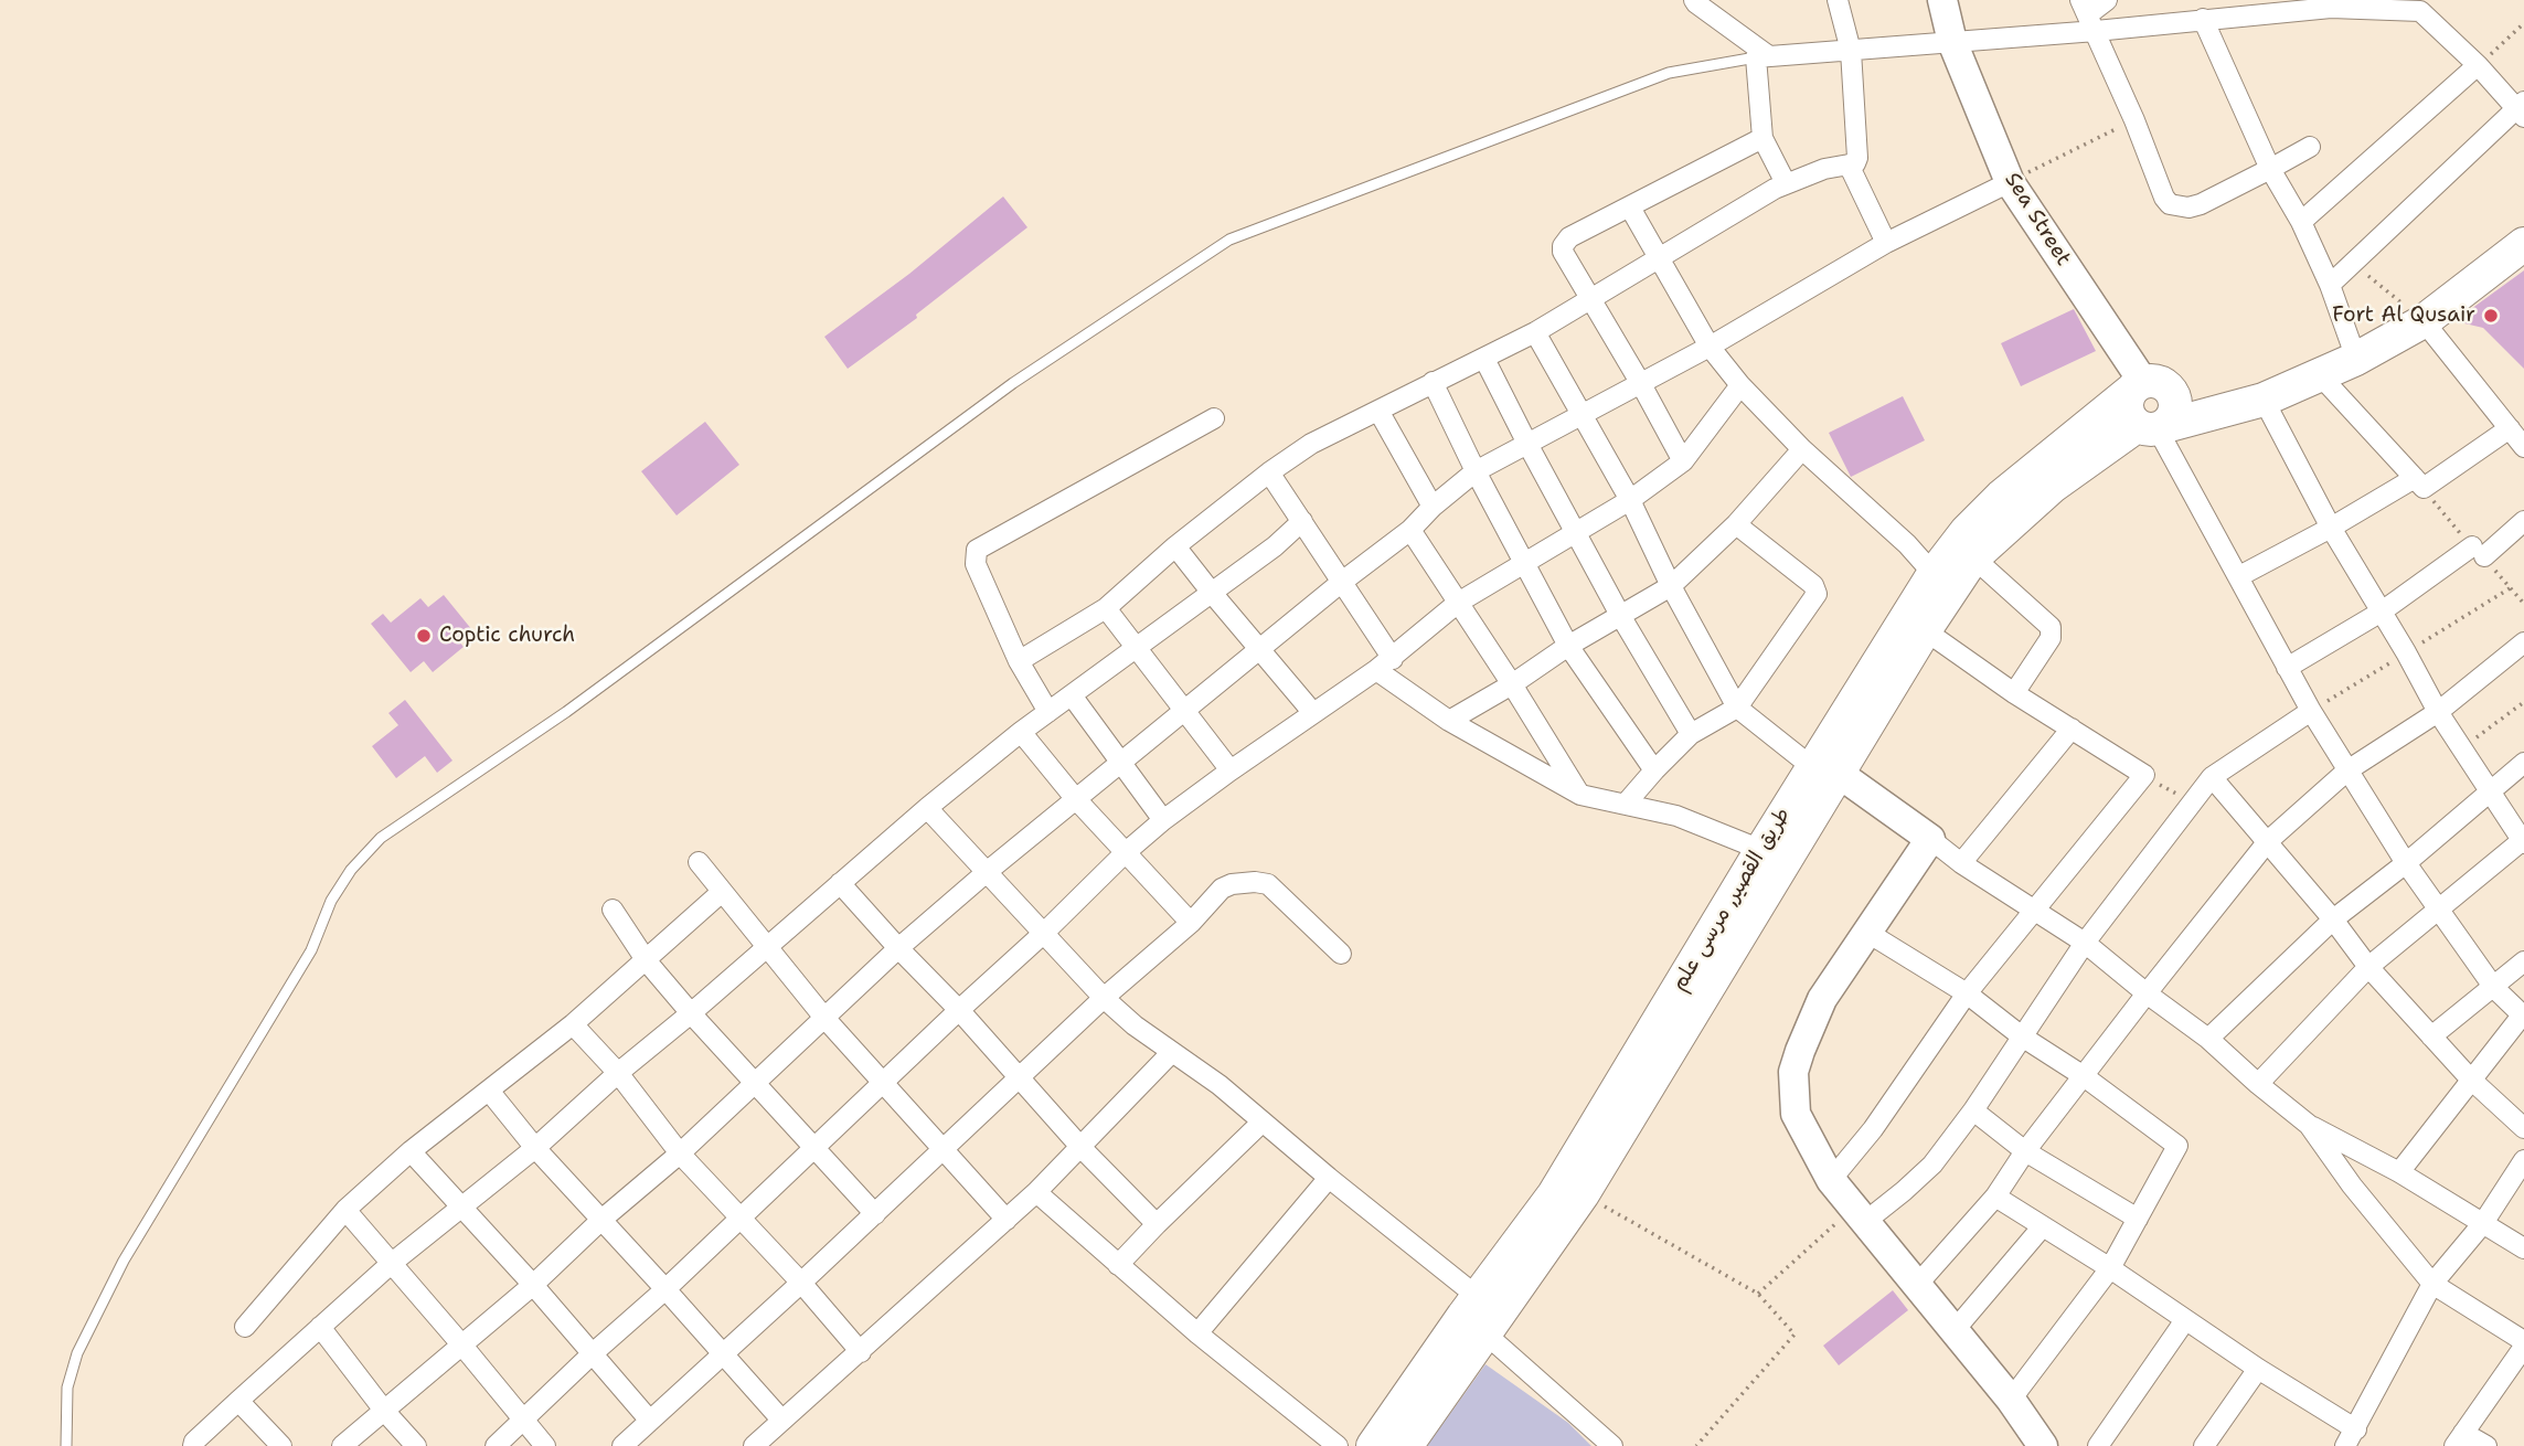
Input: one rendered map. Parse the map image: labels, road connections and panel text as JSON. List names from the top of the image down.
{
  "streets": {
    "main road": ["طريق القصير, مرسى علم"],
    "street": ["Sea Street"]
  },
  "crossings": [
    ["Sea Street", "طريق القصير, مرسى علم"]
  ],
  "places": ["Fort Al Qusair", "Coptic church"]
}
